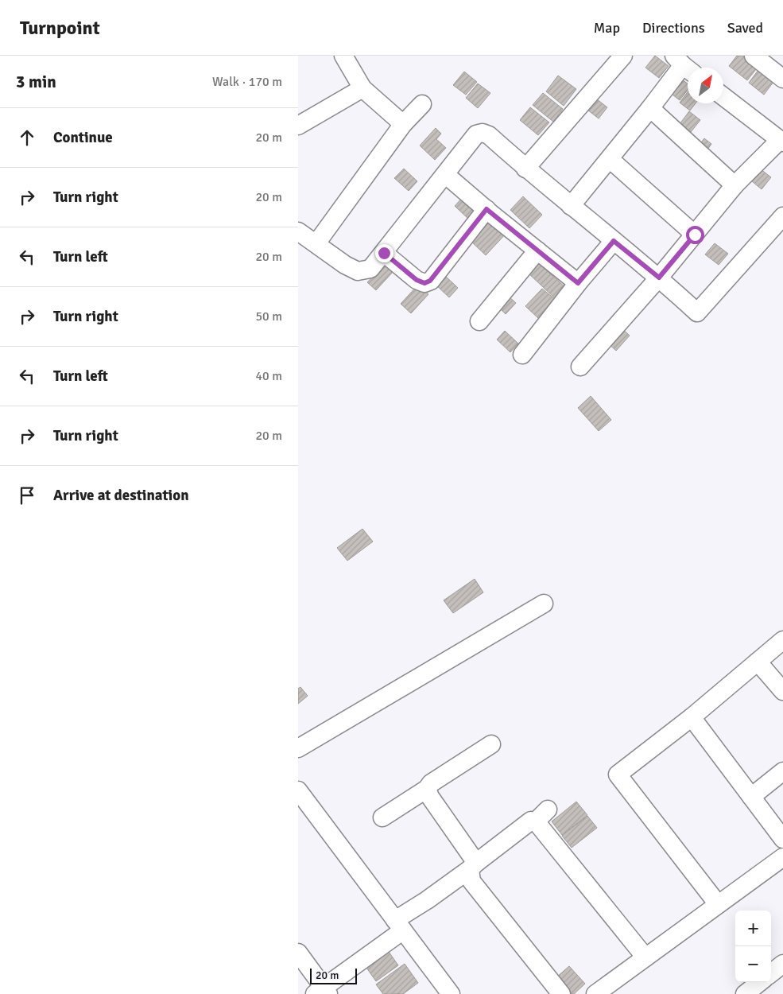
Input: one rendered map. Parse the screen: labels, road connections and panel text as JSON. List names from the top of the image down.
{
  "scale_bar": "20 m",
  "north": "top right",
  "page": {
    "header": "Turnpoint",
    "nav": ["Map", "Directions", "Saved"],
    "heading": ["3 min", "Walk · 170 m"],
    "list": [
      ["Continue", "20 m"],
      ["Turn right", "20 m"],
      ["Turn left", "20 m"],
      ["Turn right", "50 m"],
      ["Turn left", "40 m"],
      ["Turn right", "20 m"],
      "Arrive at destination"
    ],
    "map_buttons": ["+", "−"],
    "scale": "20 m"
  }
}
